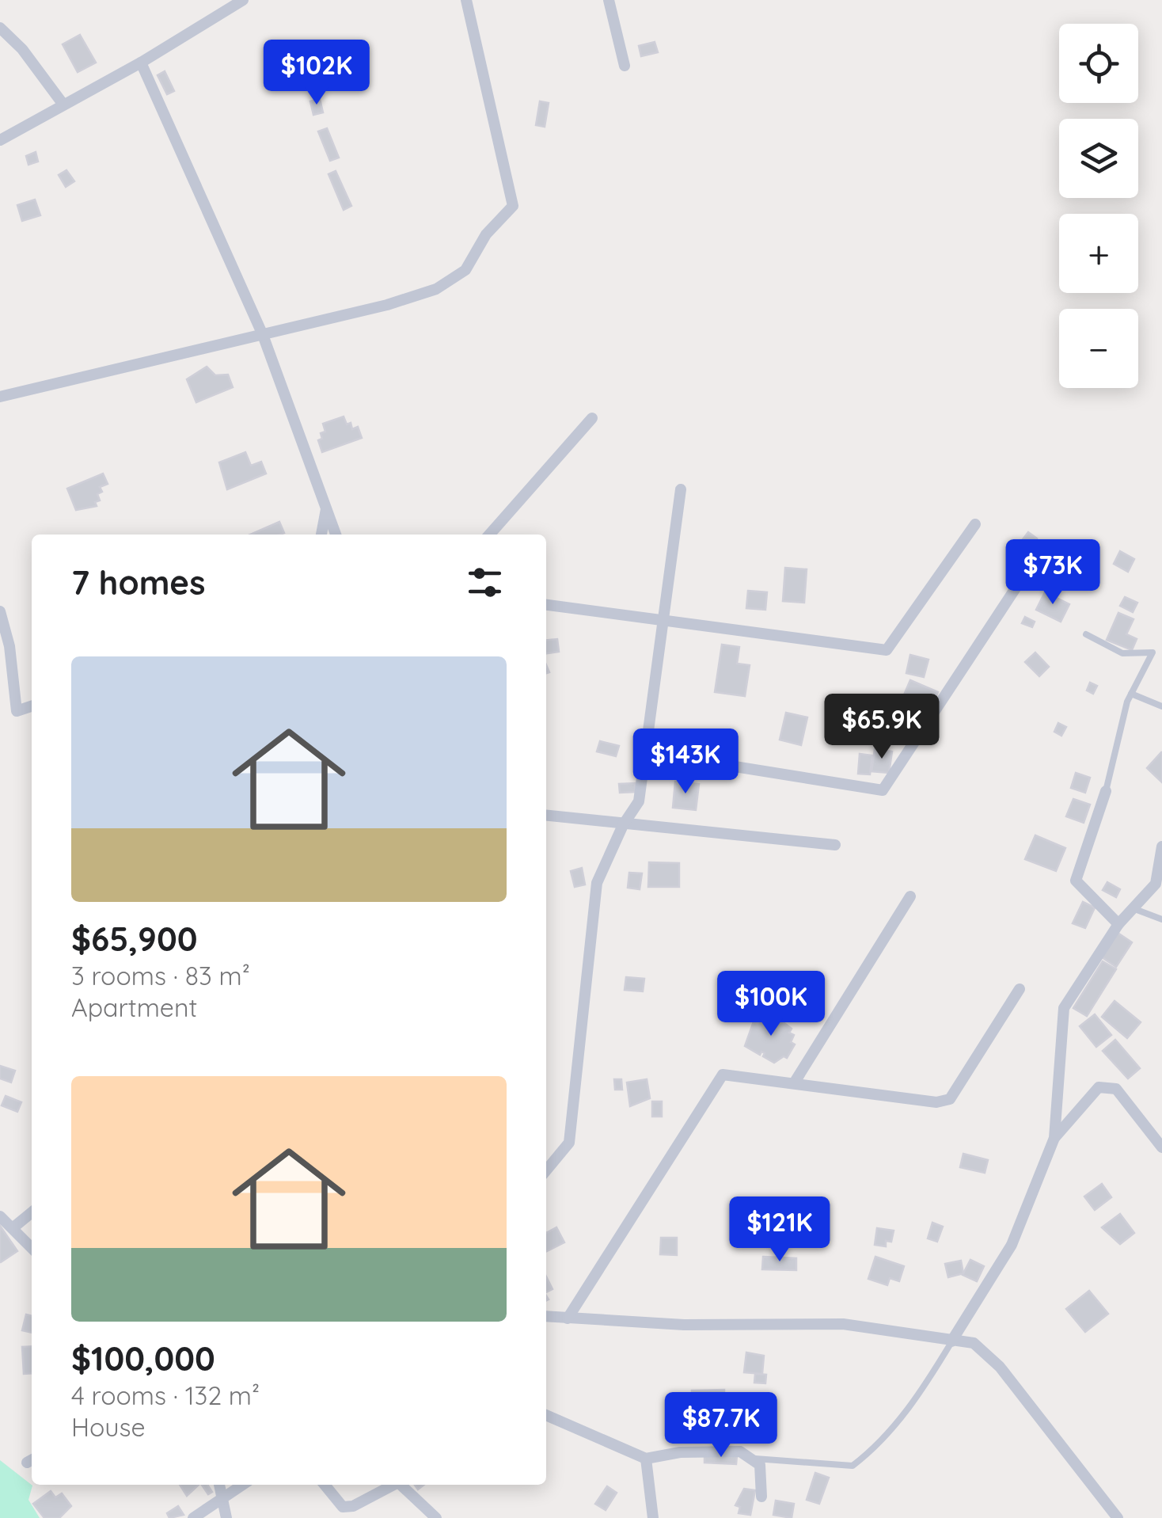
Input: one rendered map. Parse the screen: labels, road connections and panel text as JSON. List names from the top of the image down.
{
  "page": {
    "map_buttons": ["+", "−"],
    "price": [
      "$102K",
      "$73K",
      "$65.9K",
      "$143K",
      "$100K",
      "$121K",
      "$87.7K"
    ],
    "heading": "7 homes",
    "list": [
      {
        "name": "$65,900",
        "note": "3 rooms · 83 m² · Apartment"
      },
      {
        "name": "$100,000",
        "note": "4 rooms · 132 m² · House"
      }
    ]
  }
}
